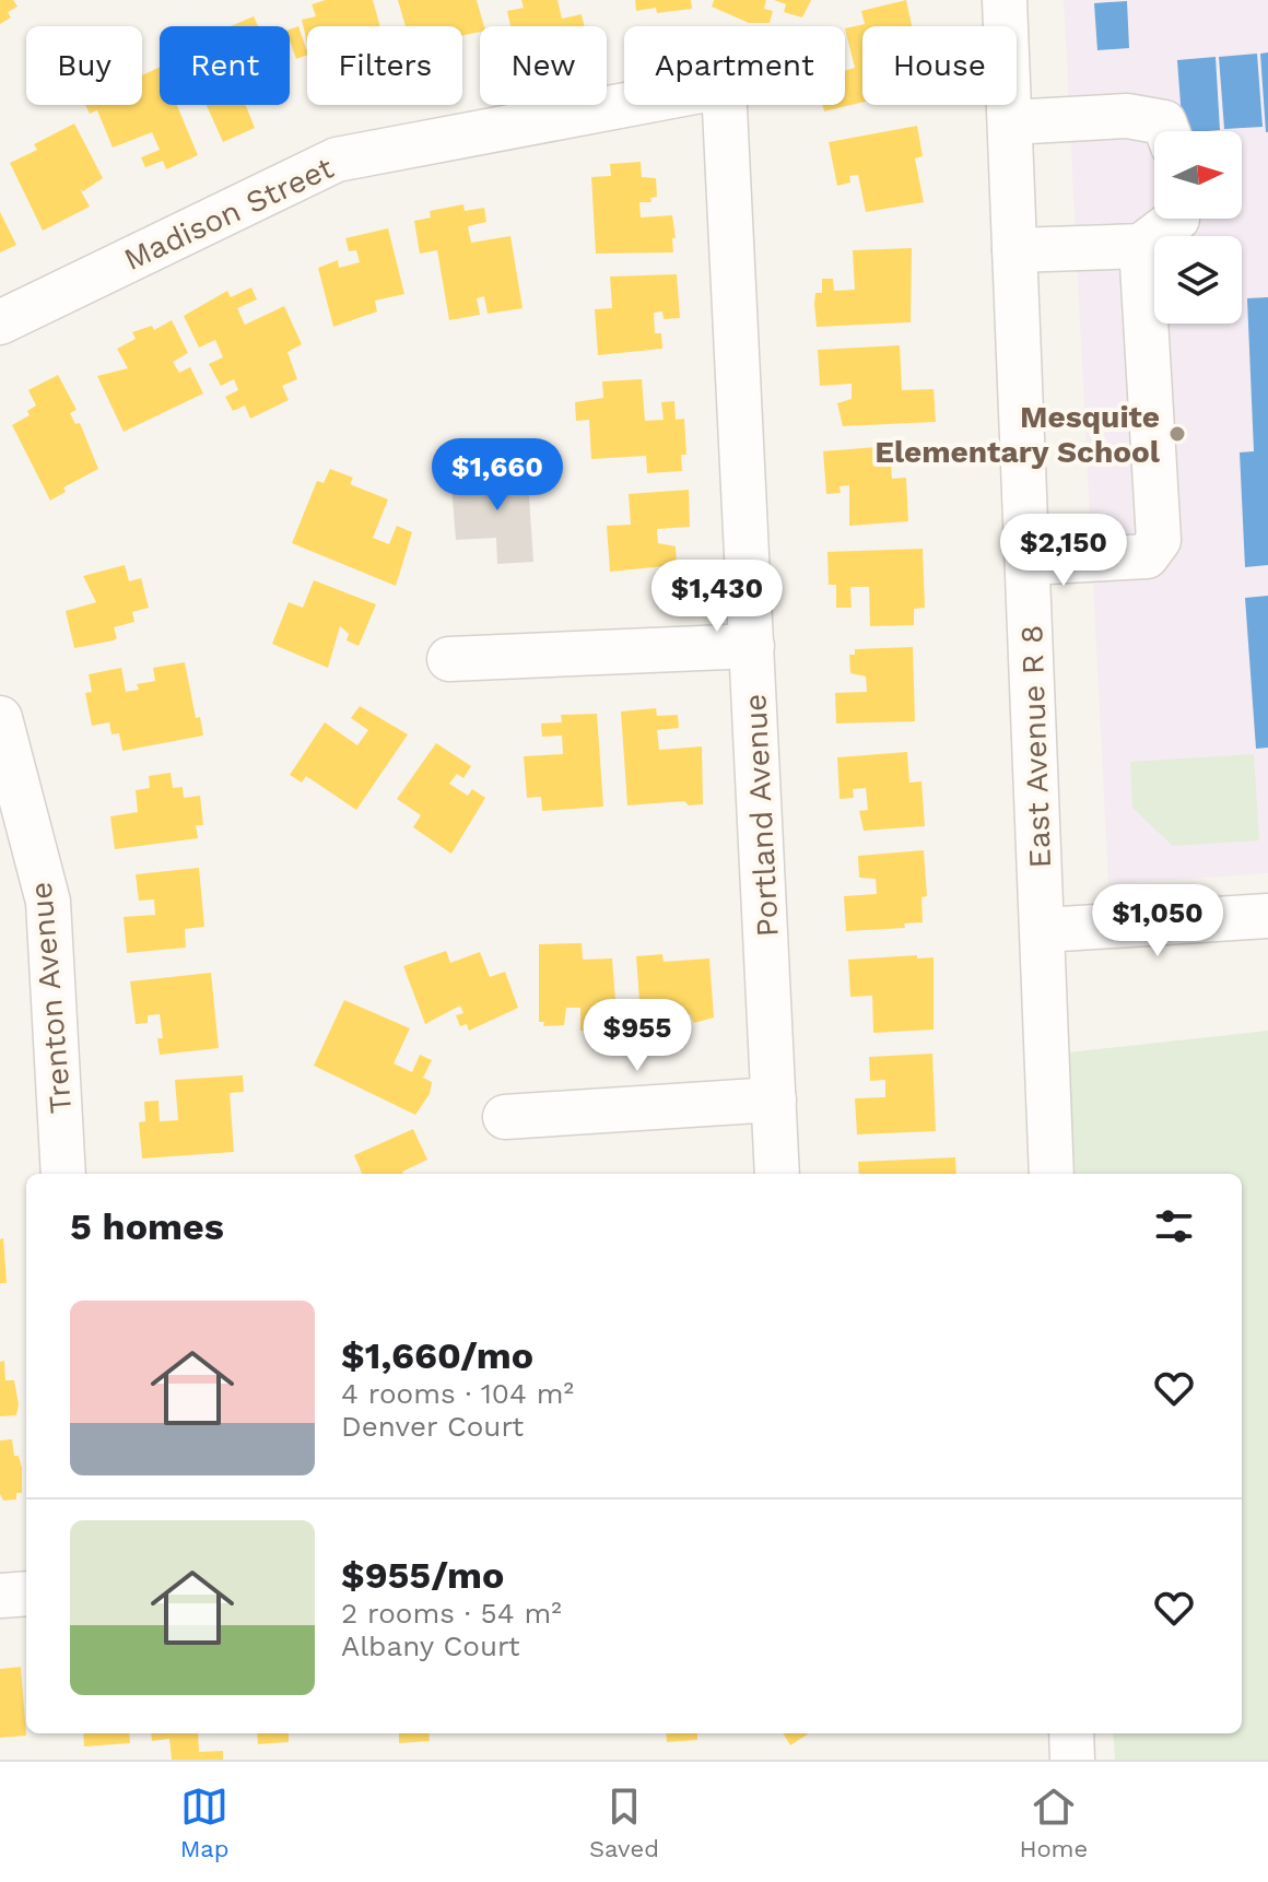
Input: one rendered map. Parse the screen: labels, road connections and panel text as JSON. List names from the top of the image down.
{
  "streets": {
    "street": [
      "Madison Street",
      "East Avenue R 8",
      "Portland Avenue",
      "Trenton Avenue"
    ]
  },
  "places": ["Mesquite Elementary School"],
  "north": "right",
  "page": {
    "chip": [
      "Buy",
      "Rent",
      "Filters",
      "New",
      "Apartment",
      "House"
    ],
    "price": [
      "$1,660",
      "$2,150",
      "$1,430",
      "$1,050",
      "$955"
    ],
    "heading": "5 homes",
    "list": [
      {
        "name": "$1,660/mo",
        "note": "4 rooms · 104 m² · Denver Court"
      },
      {
        "name": "$955/mo",
        "note": "2 rooms · 54 m² · Albany Court"
      }
    ],
    "tabs": ["Map", "Saved", "Home"]
  }
}
